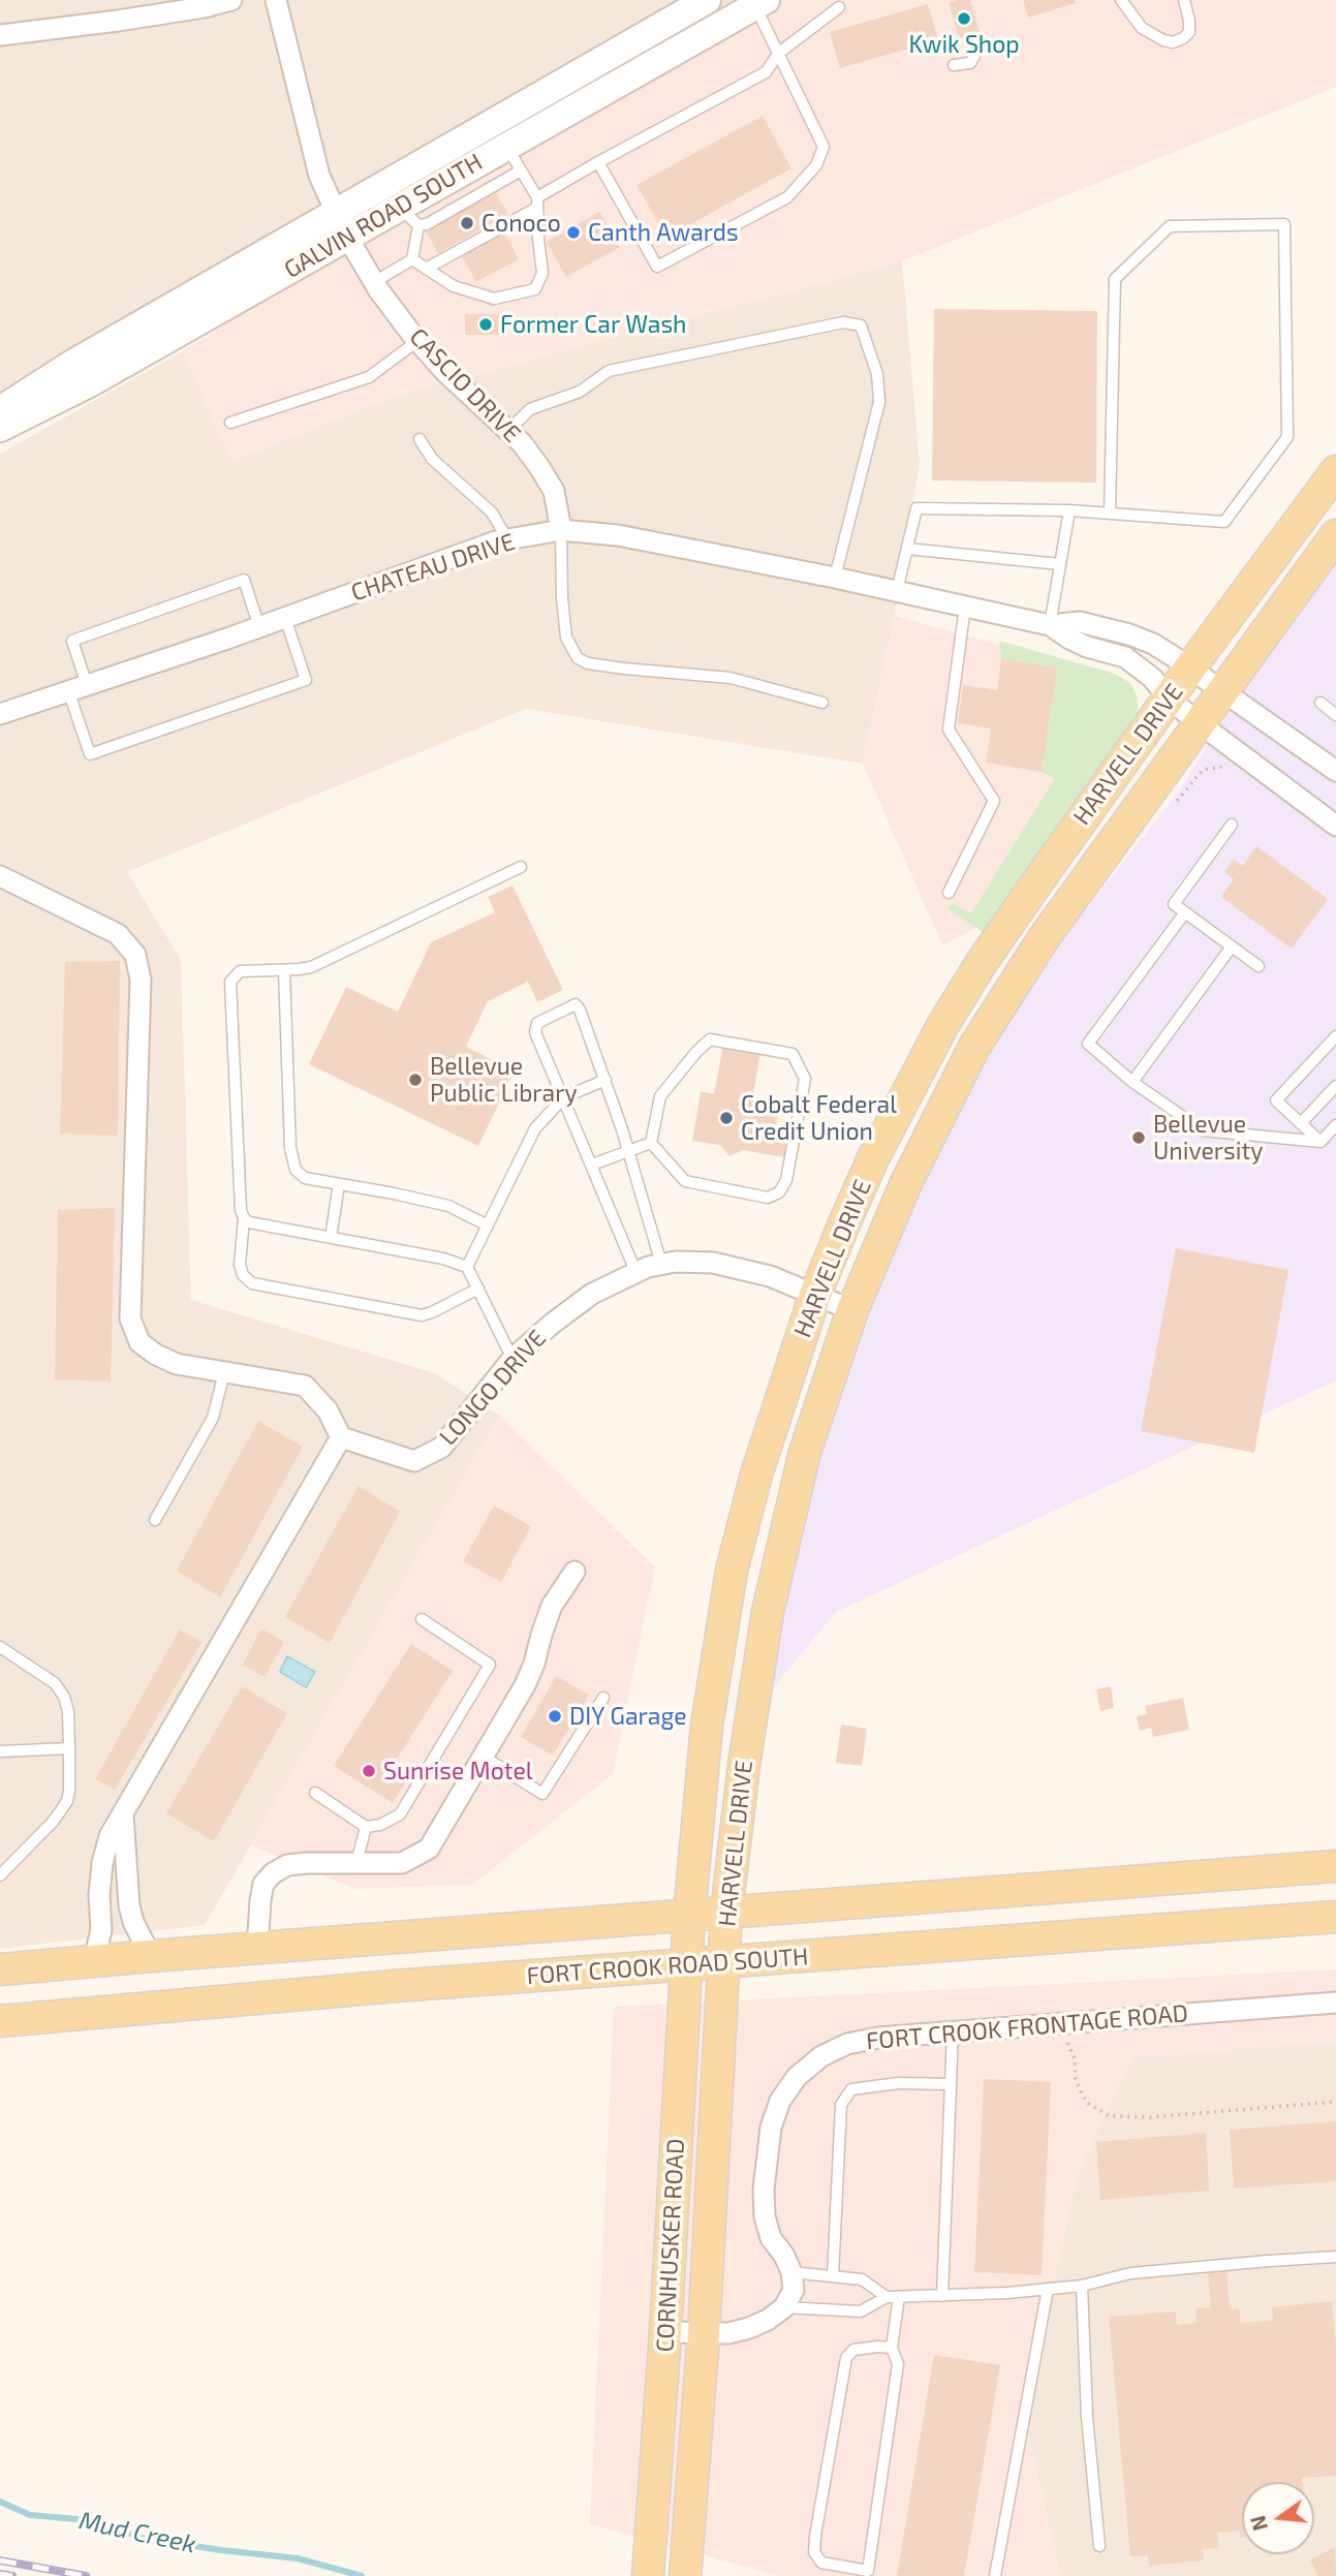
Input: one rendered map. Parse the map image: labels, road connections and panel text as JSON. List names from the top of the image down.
{
  "streets": {
    "main road": [
      "GALVIN ROAD SOUTH",
      "HARVELL DRIVE",
      "FORT CROOK ROAD SOUTH",
      "CORNHUSKER ROAD"
    ],
    "street": [
      "CASCIO DRIVE",
      "CHATEAU DRIVE",
      "LONGO DRIVE",
      "FORT CROOK FRONTAGE ROAD"
    ]
  },
  "crossings": [
    ["GALVIN ROAD SOUTH", "CASCIO DRIVE"],
    ["CASCIO DRIVE", "CHATEAU DRIVE"],
    ["CHATEAU DRIVE", "HARVELL DRIVE"],
    ["HARVELL DRIVE", "LONGO DRIVE"],
    ["HARVELL DRIVE", "FORT CROOK ROAD SOUTH"],
    ["HARVELL DRIVE", "CORNHUSKER ROAD"],
    ["FORT CROOK ROAD SOUTH", "CORNHUSKER ROAD"]
  ],
  "water": ["Mud Creek"],
  "places": [
    "Kwik Shop",
    "Conoco",
    "Canth Awards",
    "Former Car Wash",
    "Bellevue Public Library",
    "Cobalt Federal Credit Union",
    "Bellevue University",
    "DIY Garage",
    "Sunrise Motel"
  ],
  "north": "left"
}
